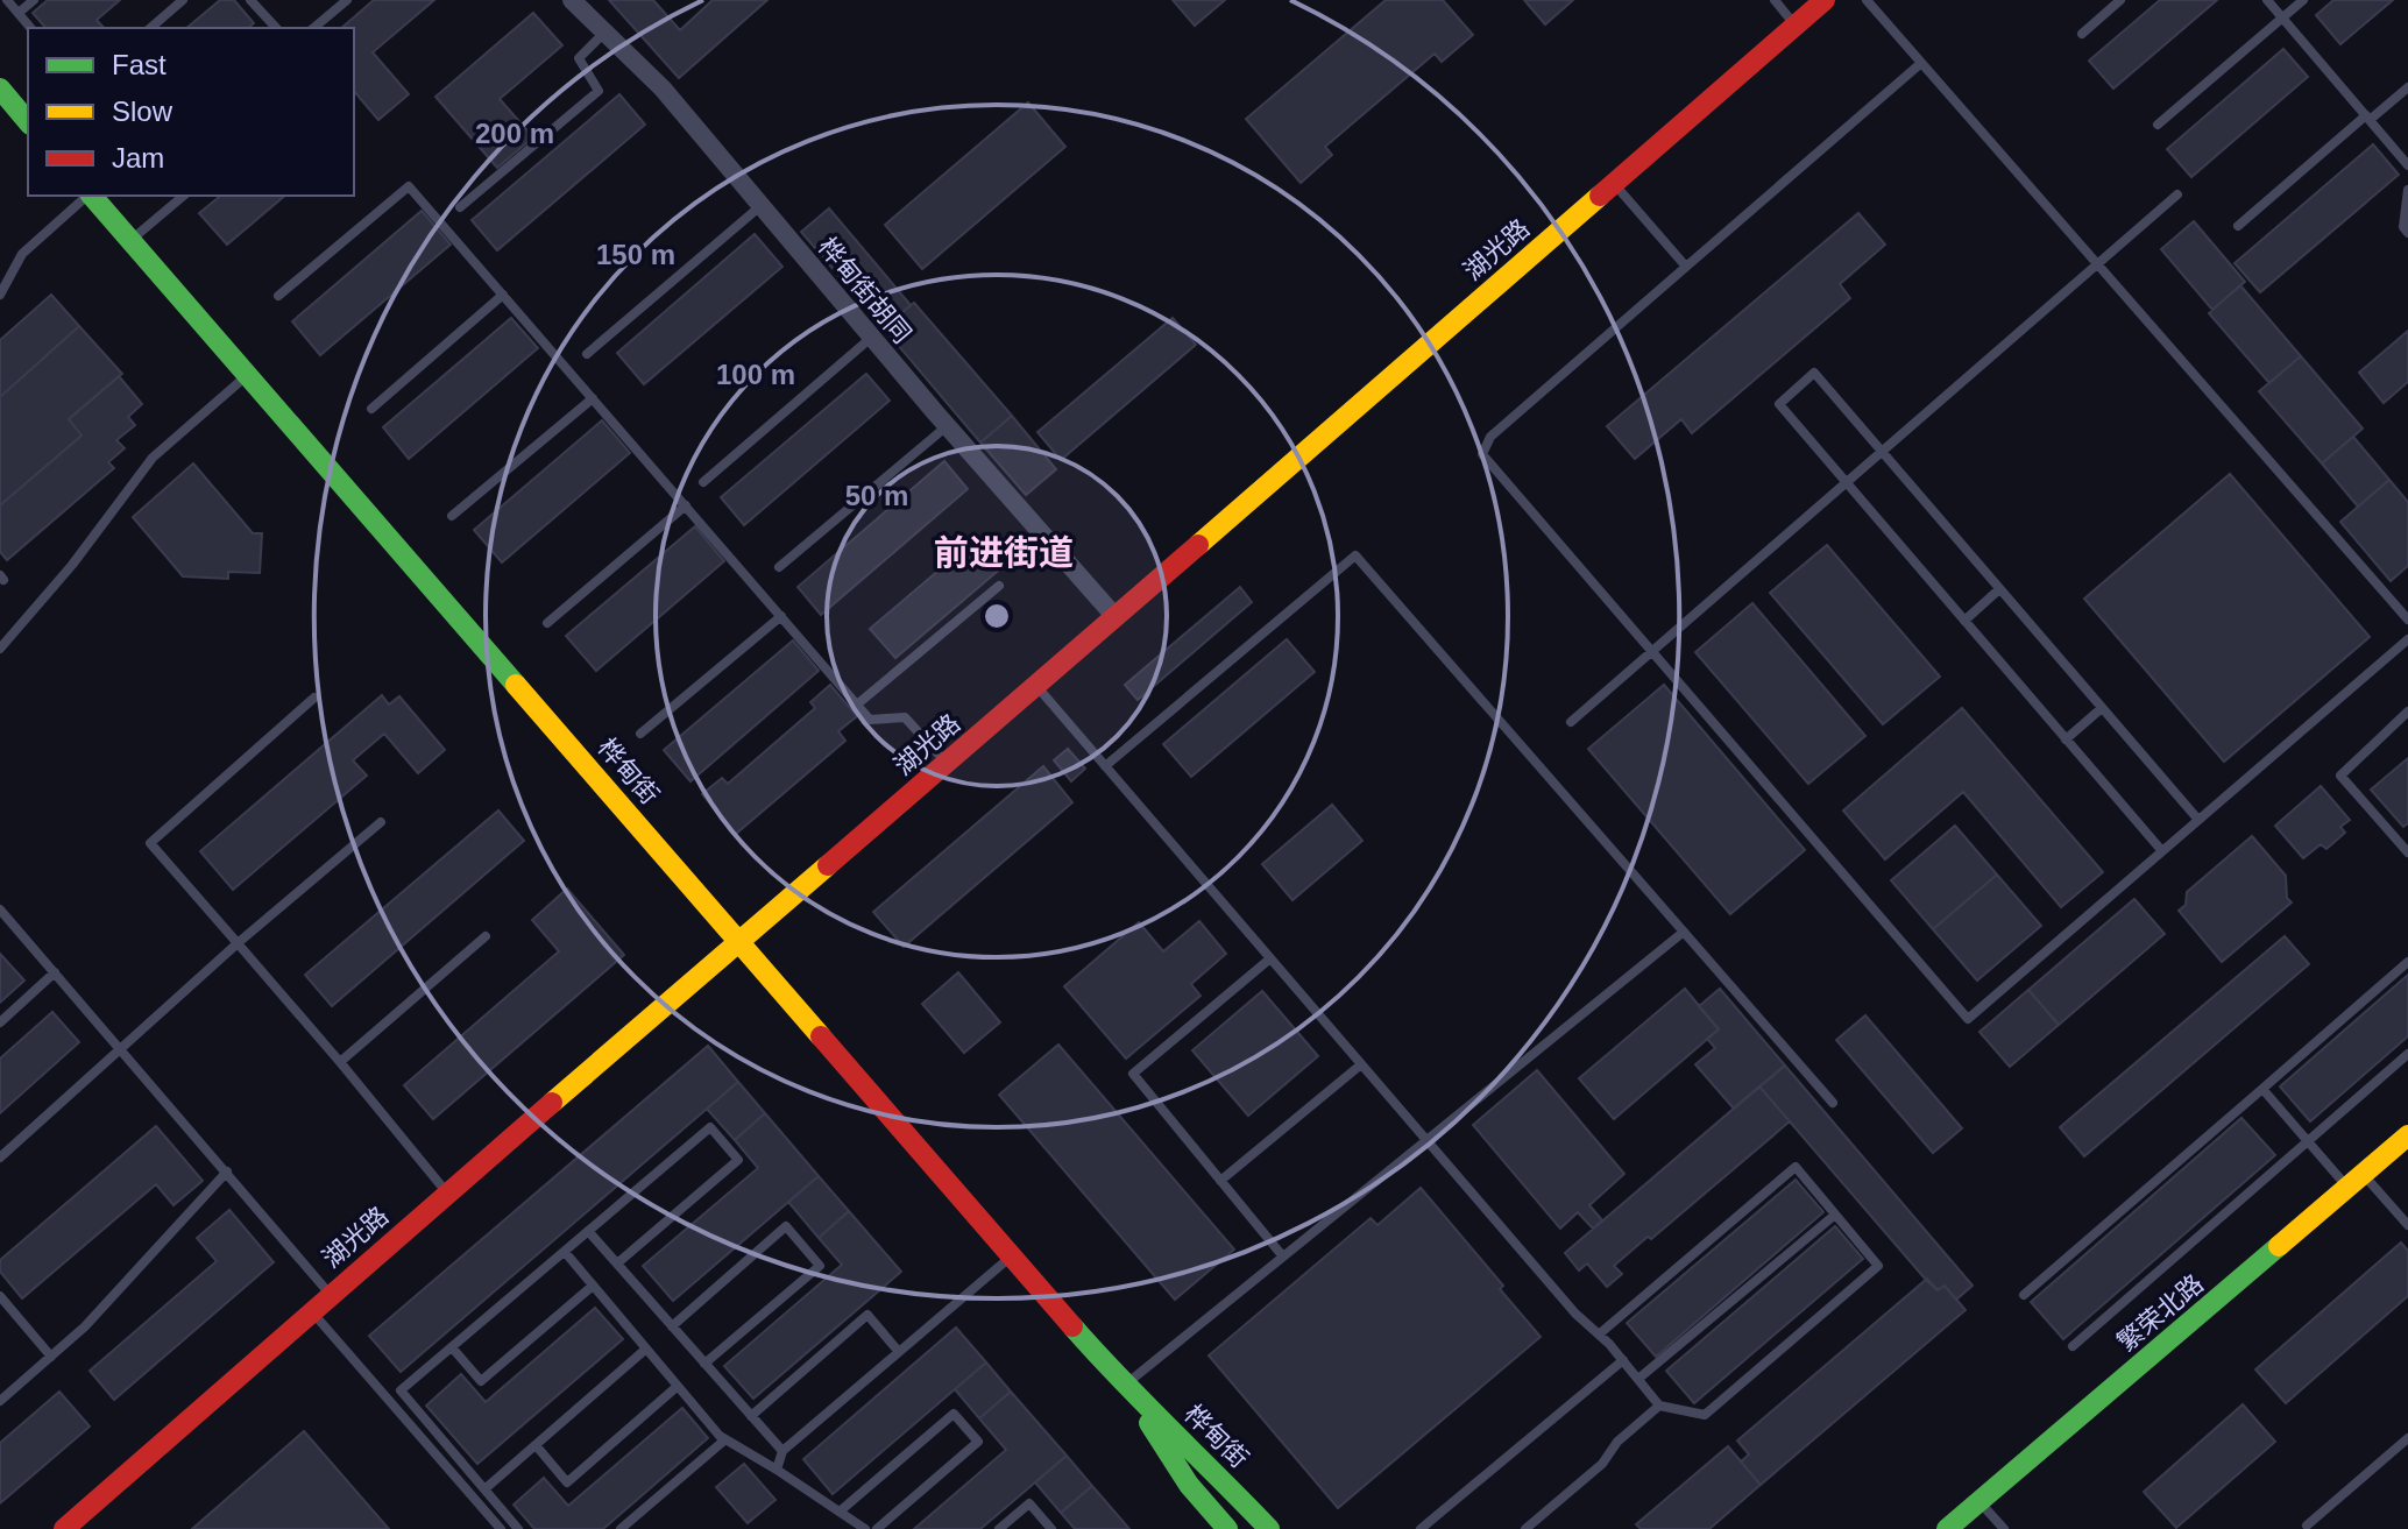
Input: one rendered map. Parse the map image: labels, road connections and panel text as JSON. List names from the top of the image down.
{
  "streets": {
    "street": [
      "湖光路",
      "桦甸街胡同",
      "桦甸街",
      "繁荣北路"
    ]
  },
  "crossings": [
    ["湖光路", "桦甸街胡同"],
    ["湖光路", "桦甸街"]
  ],
  "districts": ["前进街道"],
  "legend": ["Fast", "Slow", "Jam"],
  "rings": [
    "200 m",
    "150 m",
    "100 m",
    "50 m"
  ]
}
